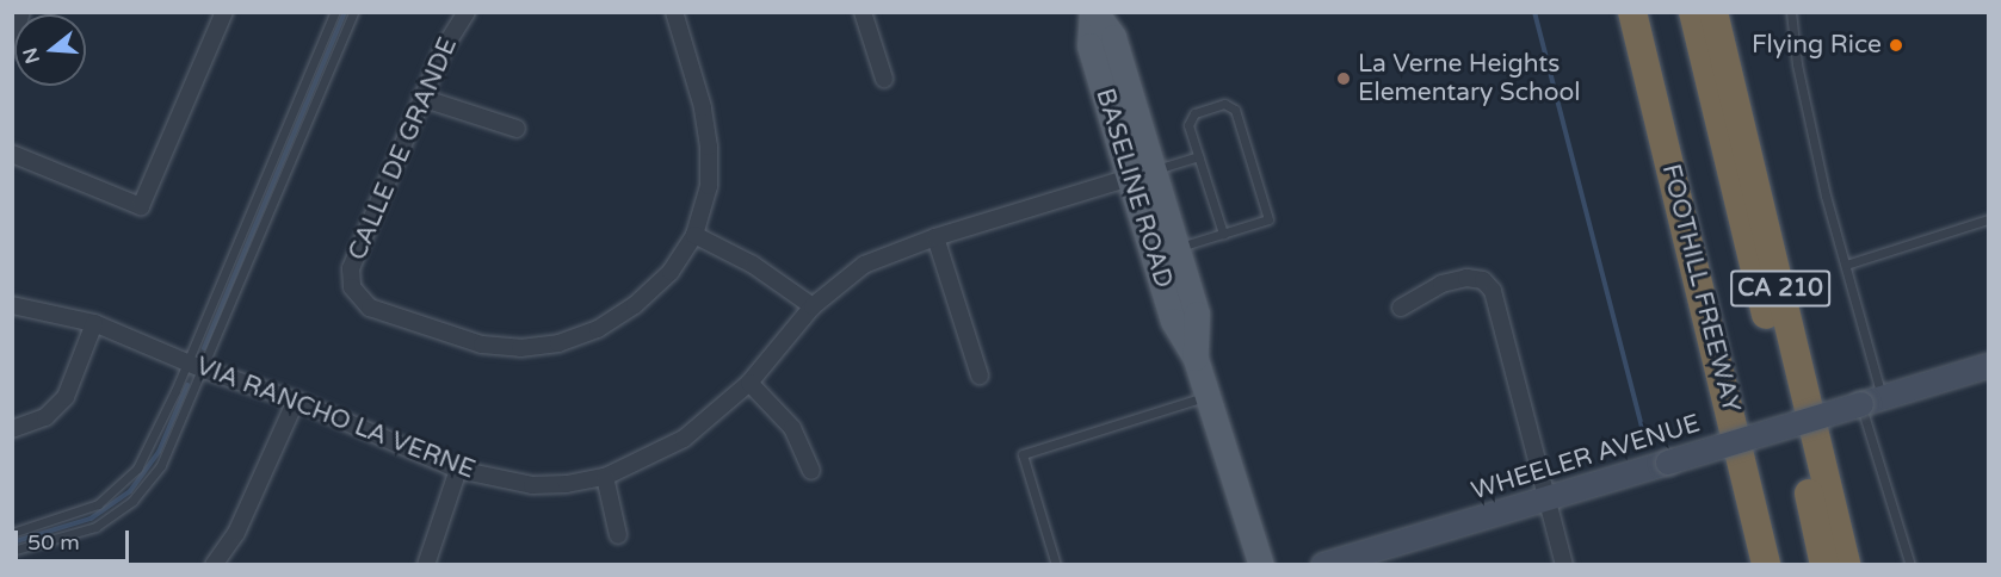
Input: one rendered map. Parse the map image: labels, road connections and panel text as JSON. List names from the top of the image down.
{
  "streets": {
    "highway": ["FOOTHILL FREEWAY", "CA 210"],
    "main road": ["BASELINE ROAD", "WHEELER AVENUE"],
    "street": ["CALLE DE GRANDE", "VIA RANCHO LA VERNE"]
  },
  "crossings": [
    ["BASELINE ROAD", "VIA RANCHO LA VERNE"]
  ],
  "places": ["Flying Rice", "La Verne Heights Elementary School"],
  "scale_bar": "50 m",
  "north": "left"
}
